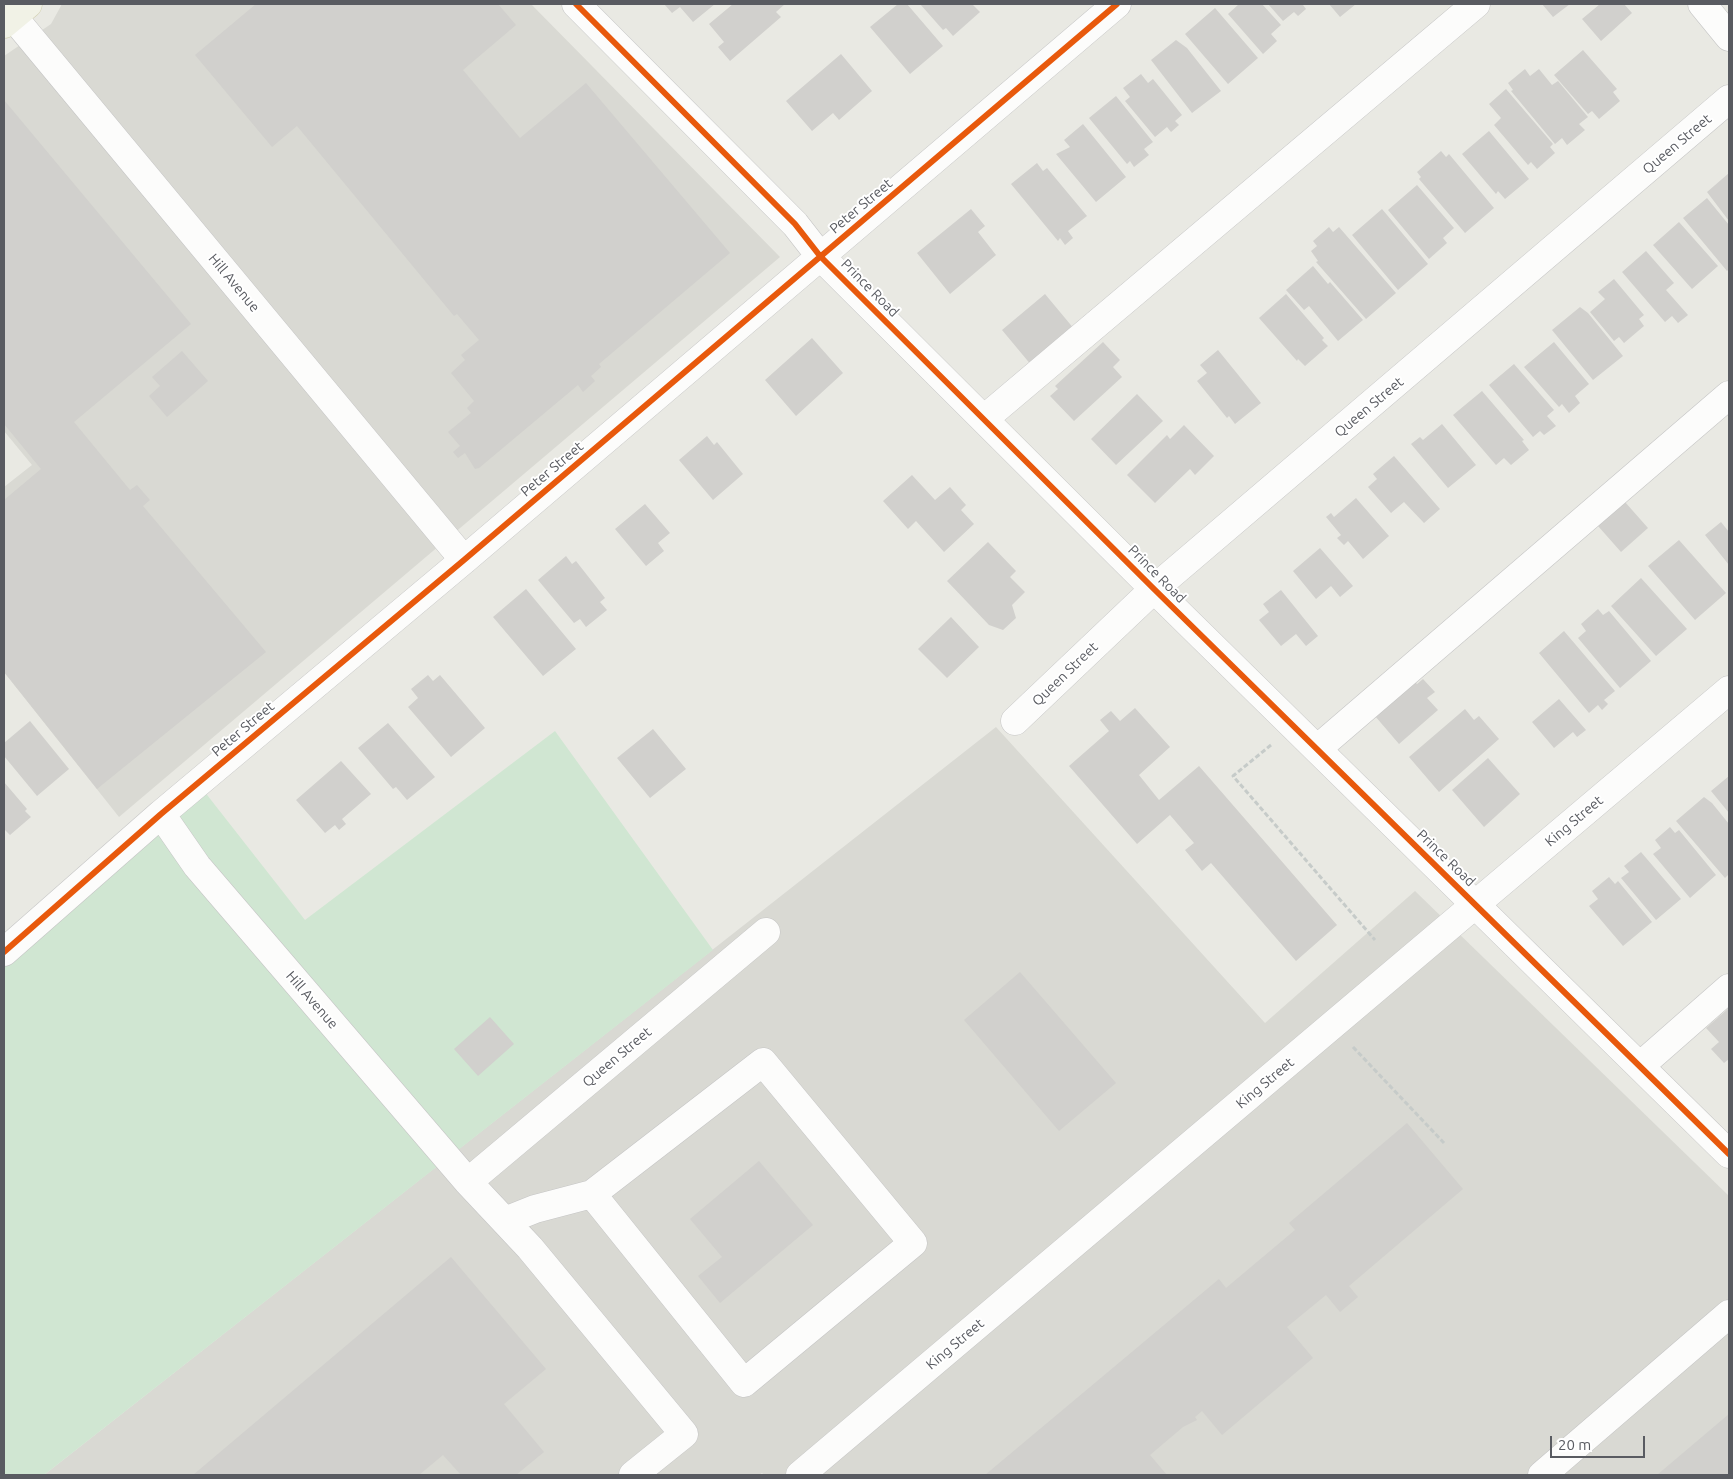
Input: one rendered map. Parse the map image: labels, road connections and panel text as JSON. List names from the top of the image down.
{
  "streets": {
    "street": [
      "Queen Street",
      "Peter Street",
      "Hill Avenue",
      "Prince Road",
      "King Street"
    ]
  },
  "crossings": [
    ["Queen Street", "Hill Avenue"],
    ["Queen Street", "Prince Road"],
    ["Peter Street", "Hill Avenue"],
    ["Peter Street", "Prince Road"],
    ["Prince Road", "King Street"]
  ],
  "scale_bar": "20 m"
}
